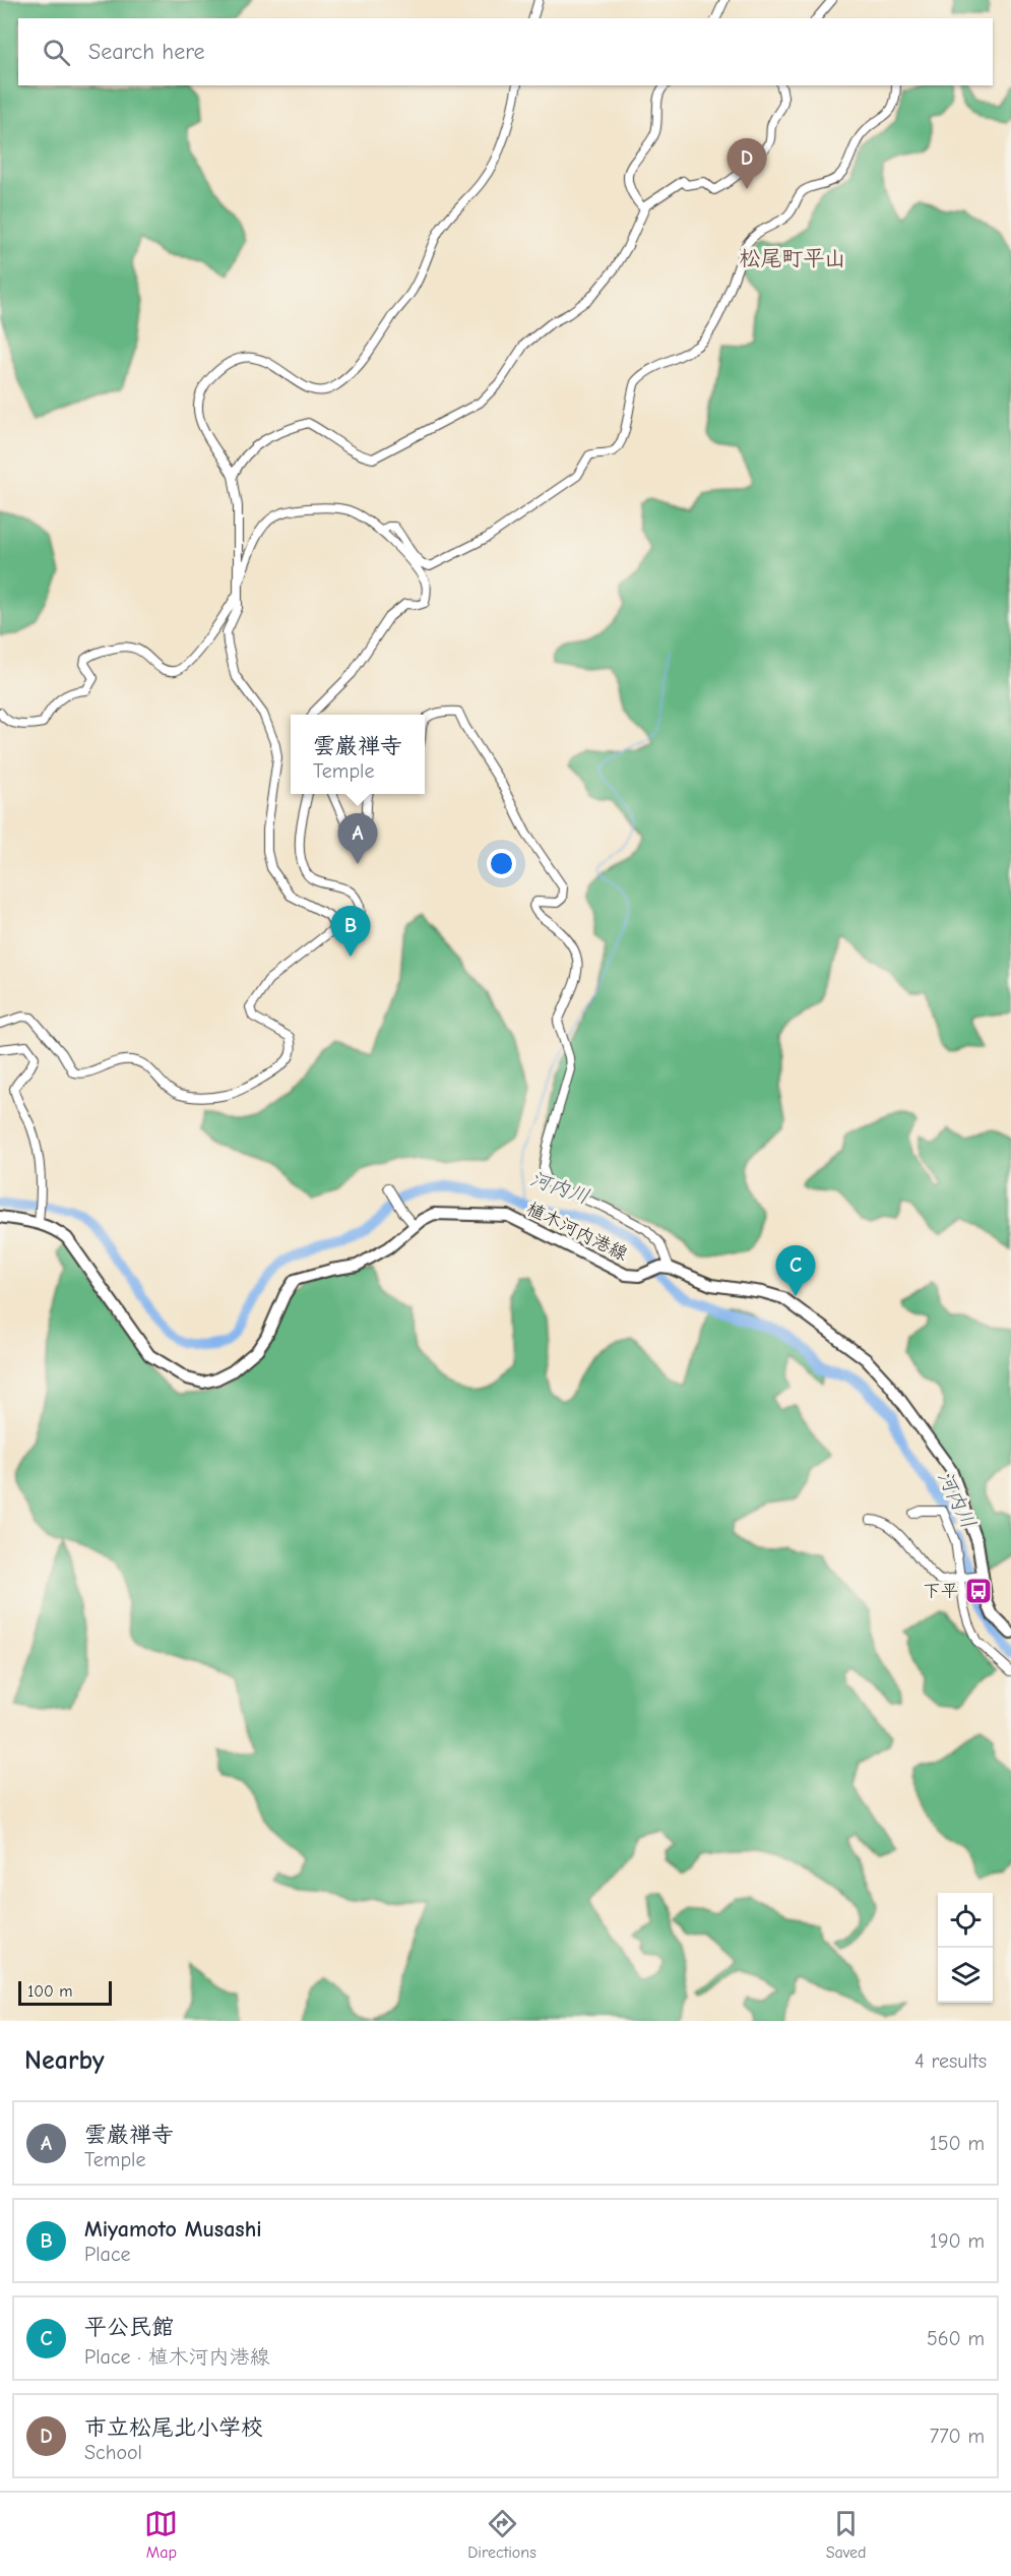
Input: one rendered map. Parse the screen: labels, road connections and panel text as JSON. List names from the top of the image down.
{
  "streets": {
    "main road": ["植木河内港線"]
  },
  "districts": ["松尾町平山"],
  "water": ["河内川"],
  "places": {
    "bus stop": ["下平"]
  },
  "scale_bar": "100 m",
  "page": {
    "search": "Search here",
    "pins": [
      "D",
      "A",
      "B",
      "C"
    ],
    "popup": ["雲巌禅寺", "Temple"],
    "scale": "100 m",
    "heading": ["Nearby", "4 results"],
    "list": [
      {
        "mark": "A",
        "name": "雲巌禅寺",
        "note": "Temple",
        "value": "150 m"
      },
      {
        "mark": "B",
        "name": "Miyamoto Musashi",
        "note": "Place",
        "value": "190 m"
      },
      {
        "mark": "C",
        "name": "平公民館",
        "note": "Place · 植木河内港線",
        "value": "560 m"
      },
      {
        "mark": "D",
        "name": "市立松尾北小学校",
        "note": "School",
        "value": "770 m"
      }
    ],
    "nav": ["Map", "Directions", "Saved"]
  }
}
